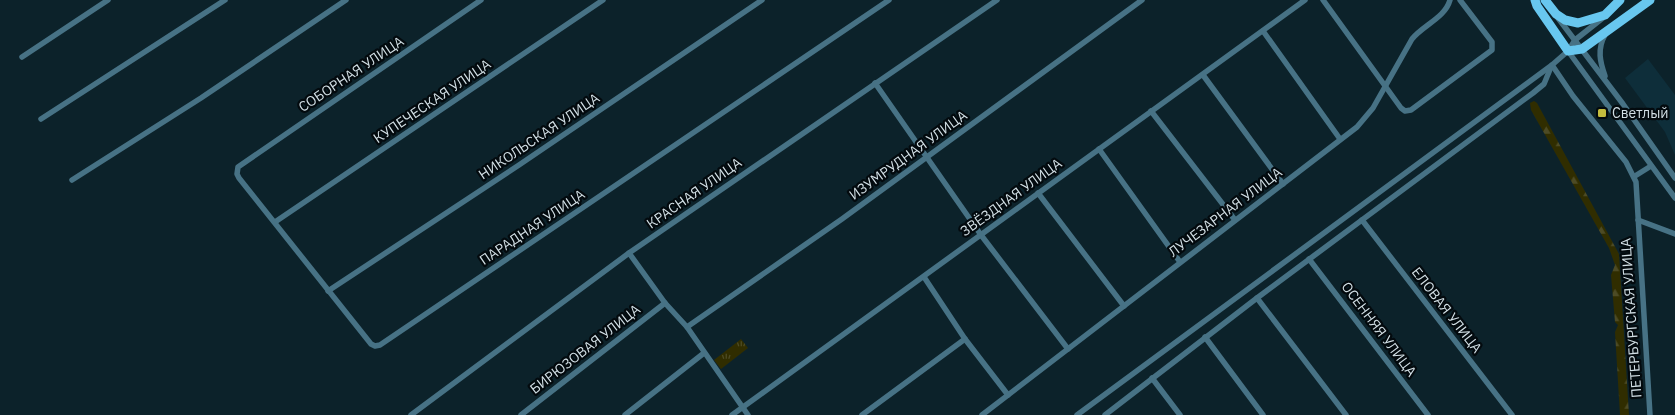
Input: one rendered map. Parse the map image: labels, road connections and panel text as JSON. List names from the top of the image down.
{
  "streets": {
    "street": [
      "СОБОРНАЯ УЛИЦА",
      "КУПЕЧЕСКАЯ УЛИЦА",
      "НИКОЛЬСКАЯ УЛИЦА",
      "ИЗУМРУДНАЯ УЛИЦА",
      "КРАСНАЯ УЛИЦА",
      "ЗВЁЗДНАЯ УЛИЦА",
      "ЛУЧЕЗАРНАЯ УЛИЦА",
      "ПАРАДНАЯ УЛИЦА",
      "ЕЛОВАЯ УЛИЦА",
      "ПЕТЕРБУРГСКАЯ УЛИЦА",
      "ОСЕННЯЯ УЛИЦА",
      "БИРЮЗОВАЯ УЛИЦА"
    ]
  },
  "crossings": [
    ["СОБОРНАЯ УЛИЦА", "ПАРАДНАЯ УЛИЦА"],
    ["КУПЕЧЕСКАЯ УЛИЦА", "ПАРАДНАЯ УЛИЦА"],
    ["НИКОЛЬСКАЯ УЛИЦА", "ПАРАДНАЯ УЛИЦА"]
  ],
  "places": {
    "transit": ["Светлый"]
  }
}
